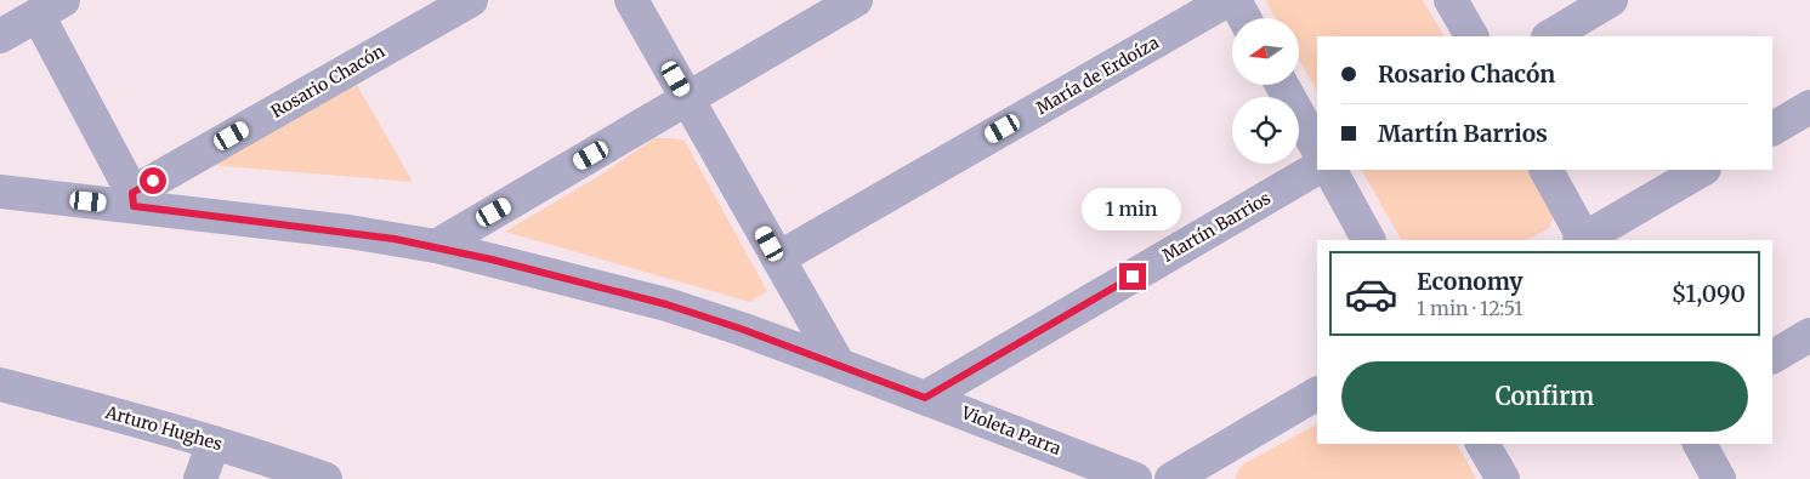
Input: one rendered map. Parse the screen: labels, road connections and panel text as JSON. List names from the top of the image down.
{
  "streets": {
    "street": [
      "María de Erdoíza",
      "Rosario Chacón",
      "Martín Barrios",
      "Arturo Hughes",
      "Violeta Parra"
    ]
  },
  "crossings": [
    ["Rosario Chacón", "Violeta Parra"],
    ["Martín Barrios", "Violeta Parra"]
  ],
  "north": "left",
  "page": {
    "banner": ["Rosario Chacón", "Martín Barrios"],
    "bubble": "1 min",
    "list": [
      {
        "name": "Economy",
        "note": "1 min · 12:51",
        "value": "$1,090"
      }
    ],
    "buttons": "Confirm"
  }
}
